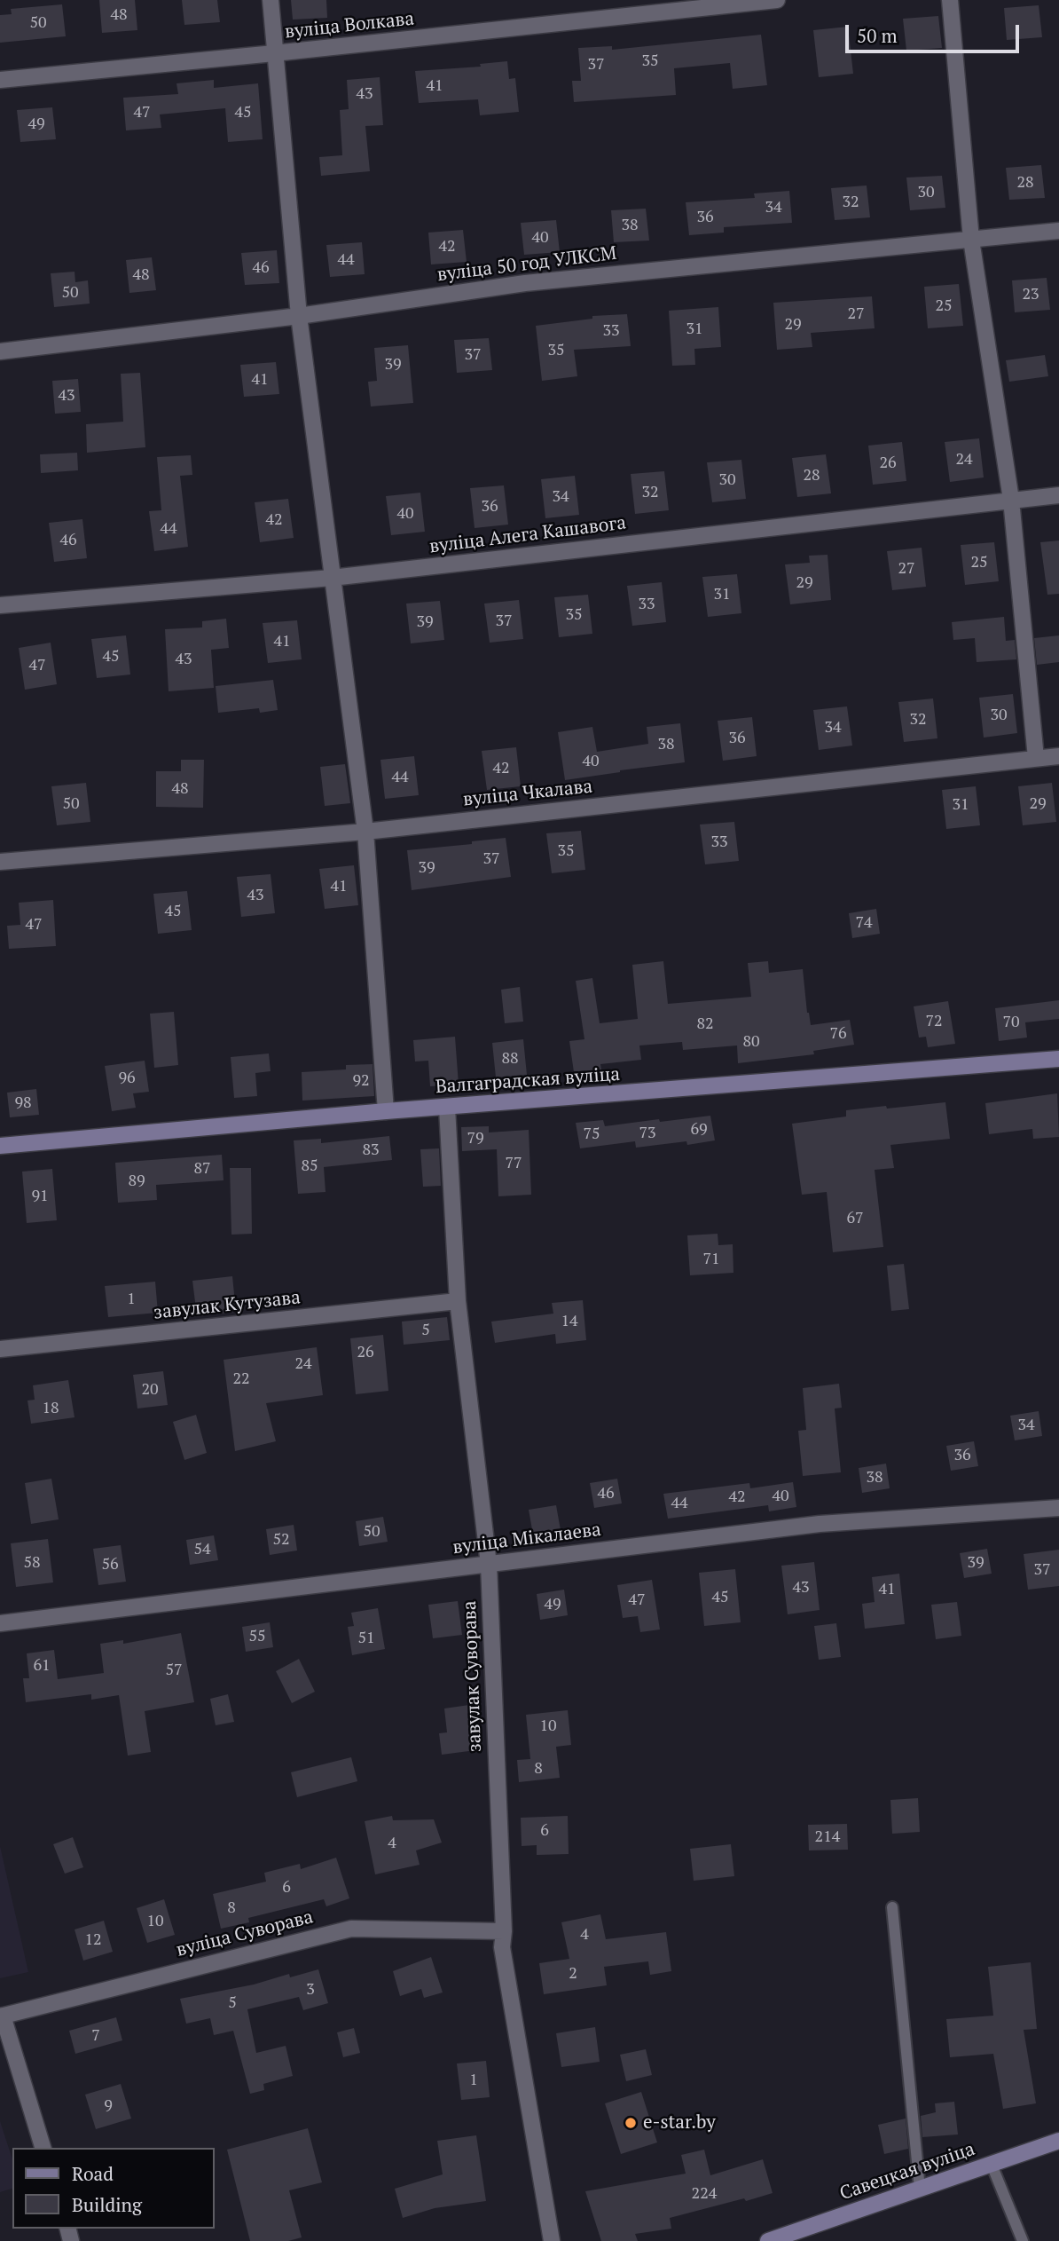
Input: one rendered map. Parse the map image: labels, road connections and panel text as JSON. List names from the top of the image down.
{
  "streets": {
    "street": [
      "вуліца Волкава",
      "вуліца 50 год УЛКСМ",
      "вуліца Алега Кашавога",
      "вуліца Чкалава",
      "Валгаградская вуліца",
      "завулак Кутузава",
      "вуліца Мікалаева",
      "завулак Суворава",
      "вуліца Суворава",
      "Савецкая вуліца"
    ]
  },
  "crossings": [
    ["Валгаградская вуліца", "завулак Суворава"],
    ["завулак Кутузава", "завулак Суворава"],
    ["вуліца Мікалаева", "завулак Суворава"],
    ["завулак Суворава", "вуліца Суворава"]
  ],
  "places": ["e-star.by"],
  "house_numbers": [
    "48",
    "50",
    "35",
    "37",
    "41",
    "43",
    "47",
    "45",
    "49",
    "28",
    "30",
    "32",
    "34",
    "36",
    "38",
    "40",
    "42",
    "44",
    "46",
    "48",
    "50",
    "23",
    "25",
    "27",
    "29",
    "31",
    "33",
    "35",
    "37",
    "39",
    "41",
    "43",
    "24",
    "26",
    "28",
    "30",
    "32",
    "34",
    "36",
    "40",
    "42",
    "44",
    "46",
    "25",
    "27",
    "29",
    "31",
    "33",
    "35",
    "37",
    "39",
    "41",
    "45",
    "43",
    "47",
    "30",
    "32",
    "34",
    "36",
    "38",
    "40",
    "42",
    "44",
    "48",
    "50",
    "29",
    "31",
    "33",
    "35",
    "37",
    "39",
    "41",
    "43",
    "45",
    "74",
    "47",
    "72",
    "70",
    "82",
    "76",
    "80",
    "88",
    "96",
    "92",
    "98",
    "69",
    "73",
    "75",
    "79",
    "83",
    "77",
    "85",
    "87",
    "89",
    "91",
    "67",
    "71",
    "1",
    "14",
    "5",
    "26",
    "24",
    "22",
    "20",
    "18",
    "34",
    "36",
    "38",
    "46",
    "40",
    "42",
    "44",
    "50",
    "52",
    "54",
    "58",
    "39",
    "56",
    "37",
    "43",
    "41",
    "45",
    "47",
    "49",
    "55",
    "51",
    "61",
    "57",
    "10",
    "8",
    "6",
    "214",
    "4",
    "6",
    "8",
    "10",
    "4",
    "12",
    "2",
    "3",
    "5",
    "7",
    "1",
    "9",
    "224"
  ],
  "legend": ["Road", "Building"],
  "scale_bar": "50 m"
}
